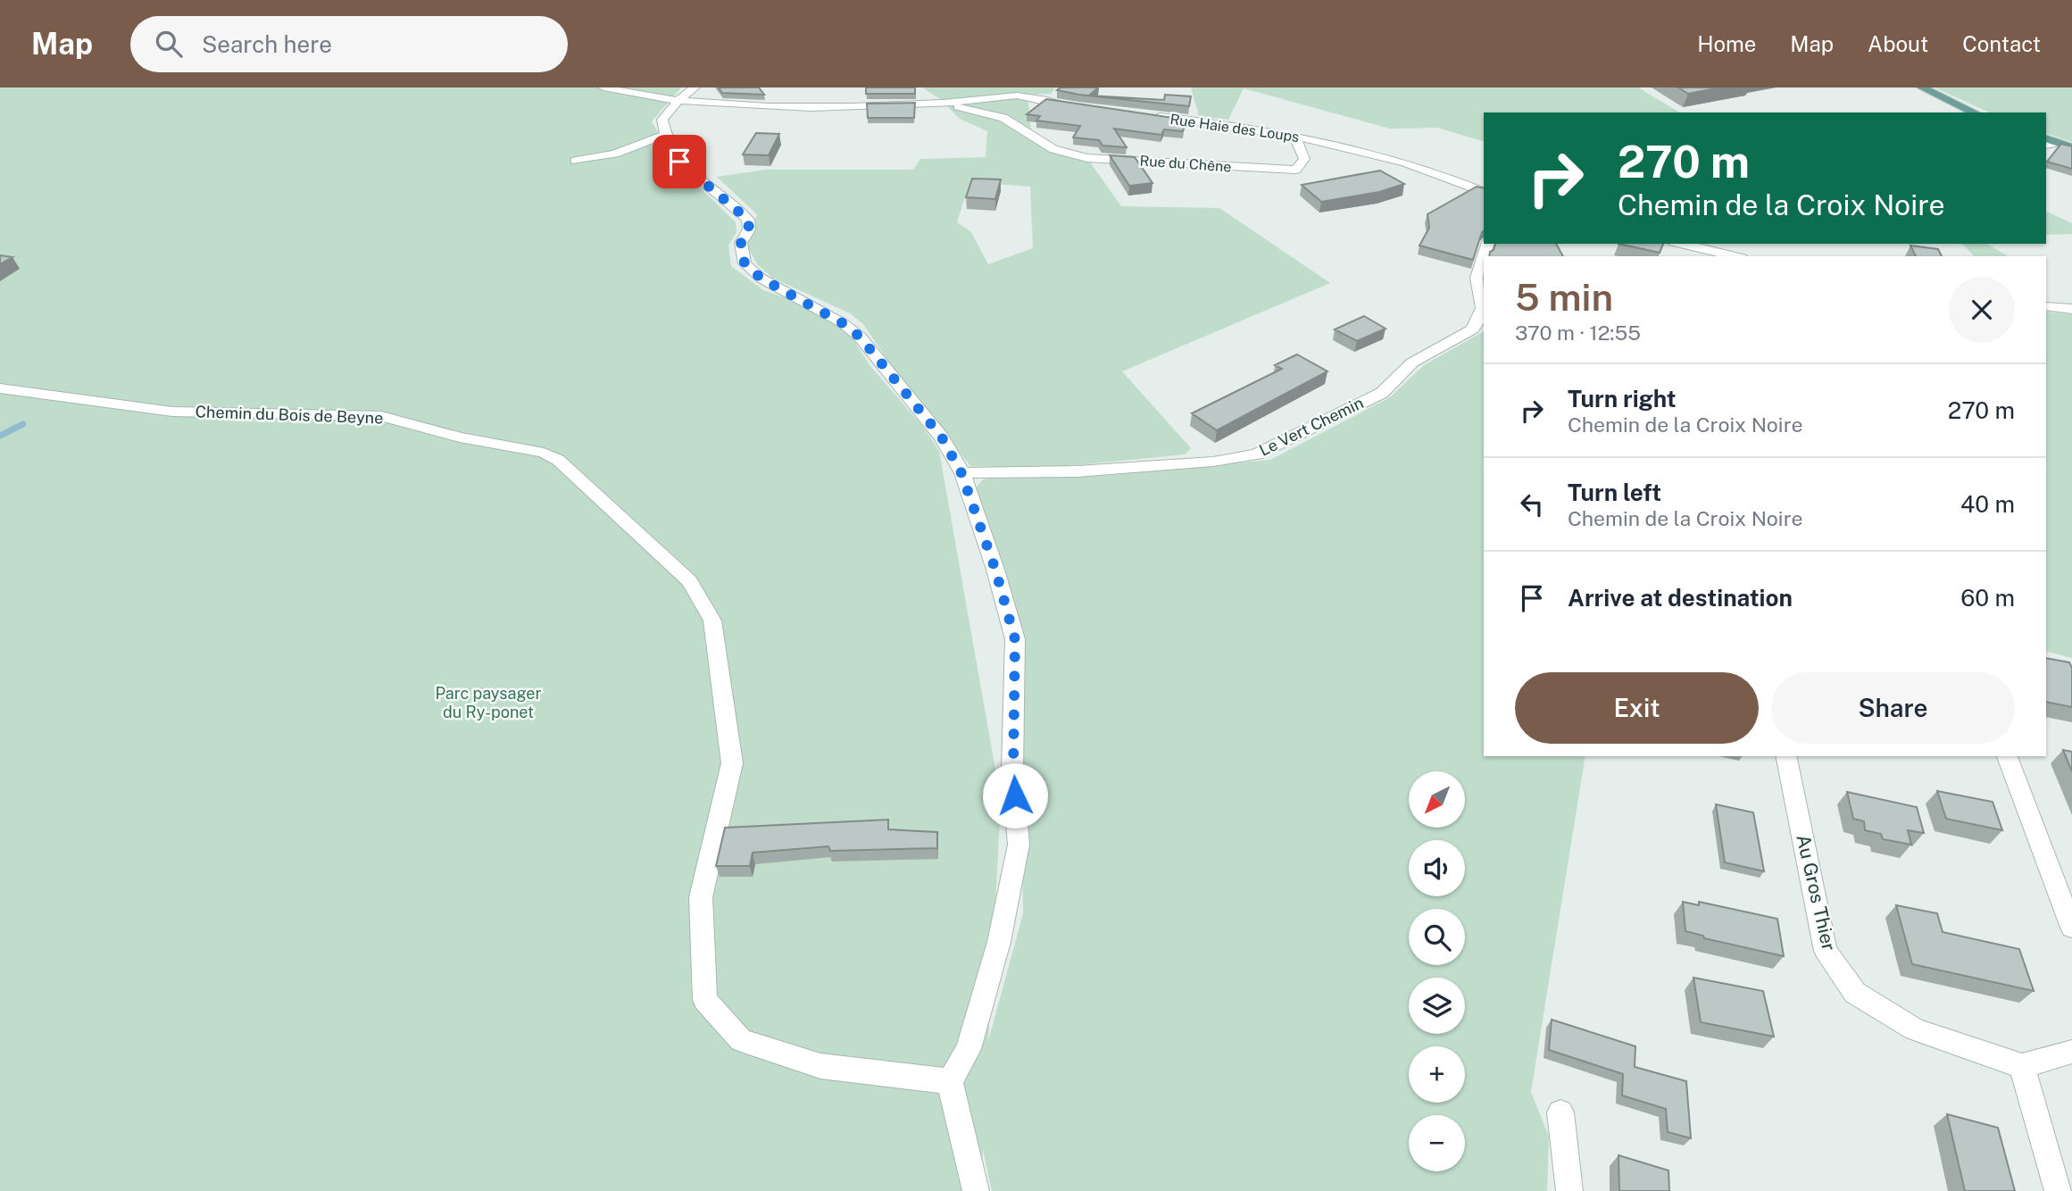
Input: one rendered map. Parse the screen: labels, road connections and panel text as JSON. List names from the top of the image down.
{
  "streets": {
    "street": [
      "Rue Haie des Loups",
      "Rue du Chêne",
      "Chemin du Bois de Beyne",
      "Le Vert Chemin",
      "Au Gros Thier"
    ]
  },
  "crossings": [
    ["Rue Haie des Loups", "Rue du Chêne"]
  ],
  "parks": ["Parc paysager du Ry-ponet"],
  "north": "bottom left",
  "page": {
    "header": "Map",
    "search": "Search here",
    "nav": [
      "Home",
      "Map",
      "About",
      "Contact"
    ],
    "turn": ["270 m", "Chemin de la Croix Noire"],
    "heading": ["5 min", "370 m · 12:55"],
    "list": [
      {
        "name": "Turn right",
        "note": "Chemin de la Croix Noire",
        "value": "270 m"
      },
      {
        "name": "Turn left",
        "note": "Chemin de la Croix Noire",
        "value": "40 m"
      },
      {
        "name": "Arrive at destination",
        "value": "60 m"
      }
    ],
    "buttons": ["Exit", "Share"],
    "map_buttons": ["+", "−"]
  }
}
